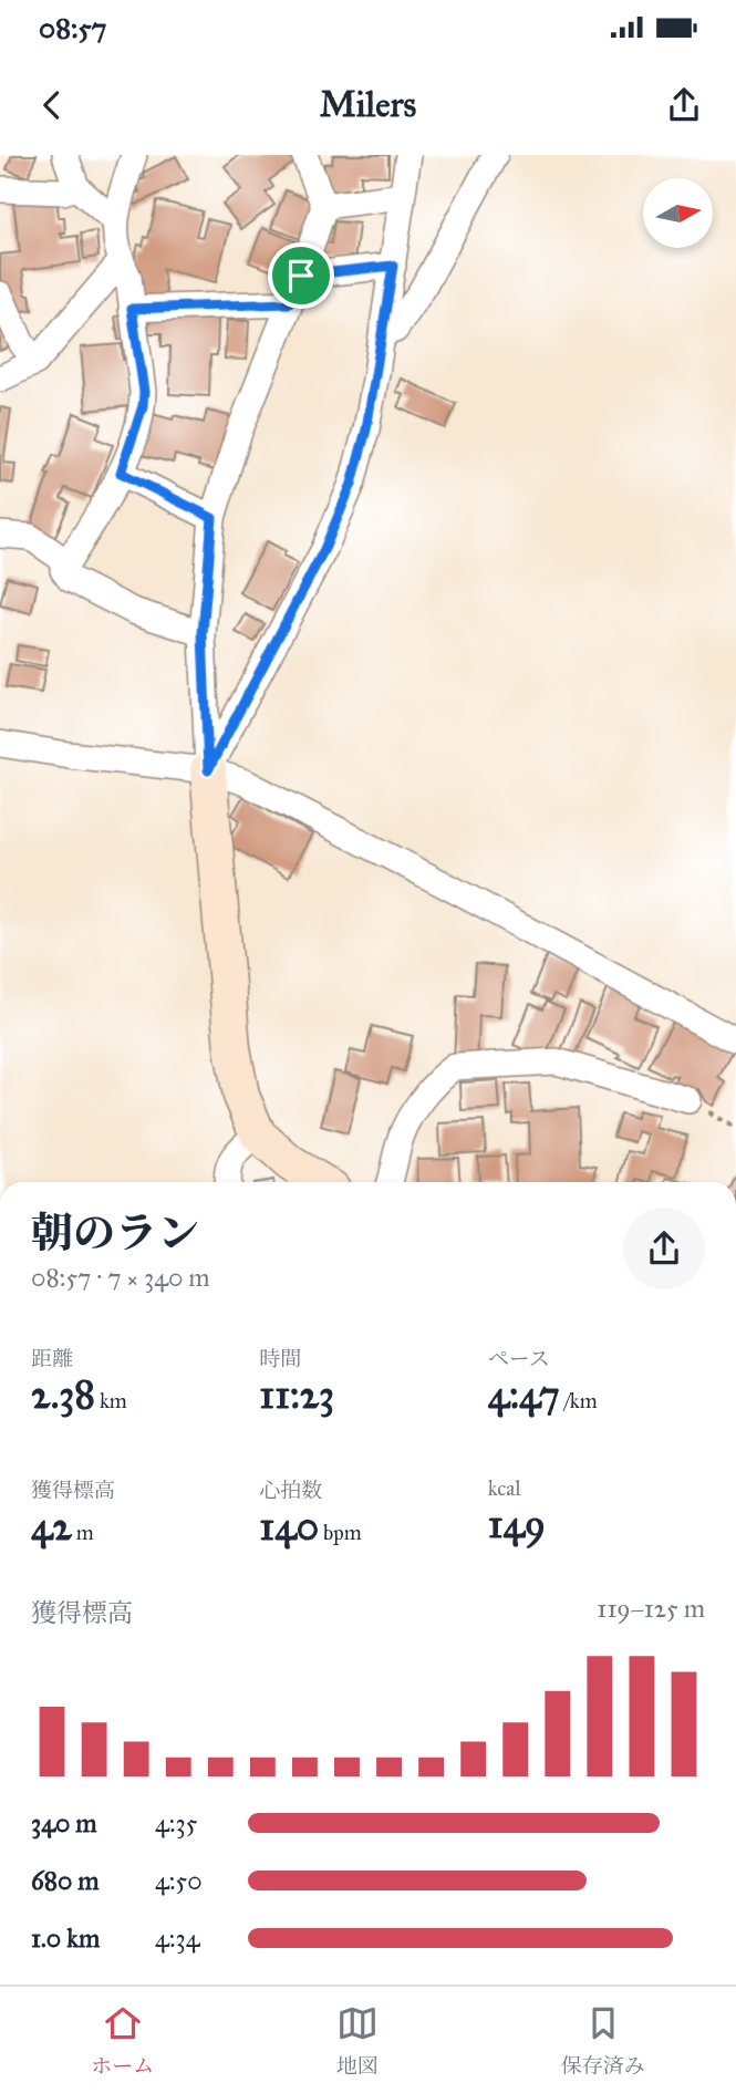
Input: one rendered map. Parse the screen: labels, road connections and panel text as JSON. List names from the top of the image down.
{
  "north": "right",
  "page": {
    "status": "08:57",
    "header": "Milers",
    "heading": ["朝のラン", "08:57 · 7 × 340 m"],
    "stats": [
      ["距離", "2.38 km"],
      ["時間", "11:23"],
      ["ペース", "4:47 /km"],
      ["獲得標高", "42 m"],
      ["心拍数", "140 bpm"],
      ["kcal", "149"]
    ],
    "chart": ["獲得標高", "119–125 m"],
    "list": [
      {
        "name": "340 m",
        "note": "4:35"
      },
      {
        "name": "680 m",
        "note": "4:50"
      },
      {
        "name": "1.0 km",
        "note": "4:34"
      }
    ],
    "tabs": ["ホーム", "地図", "保存済み"]
  }
}
